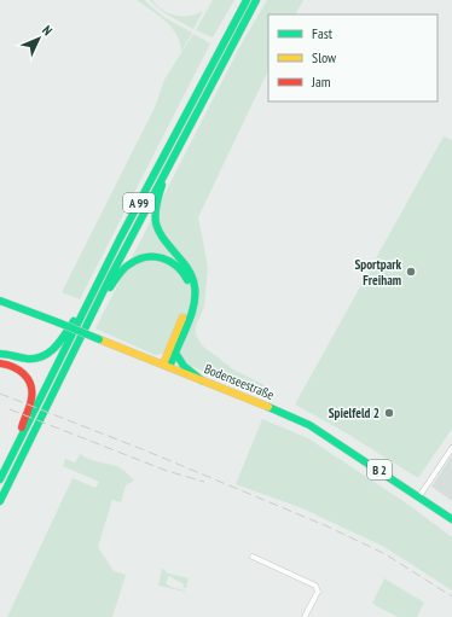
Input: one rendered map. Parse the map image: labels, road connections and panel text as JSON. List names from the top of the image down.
{
  "streets": {
    "main road": ["A 99", "Bodenseestraße", "B 2"]
  },
  "places": ["Sportpark Freiham", "Spielfeld 2"],
  "legend": ["Fast", "Slow", "Jam"],
  "north": "top right"
}
